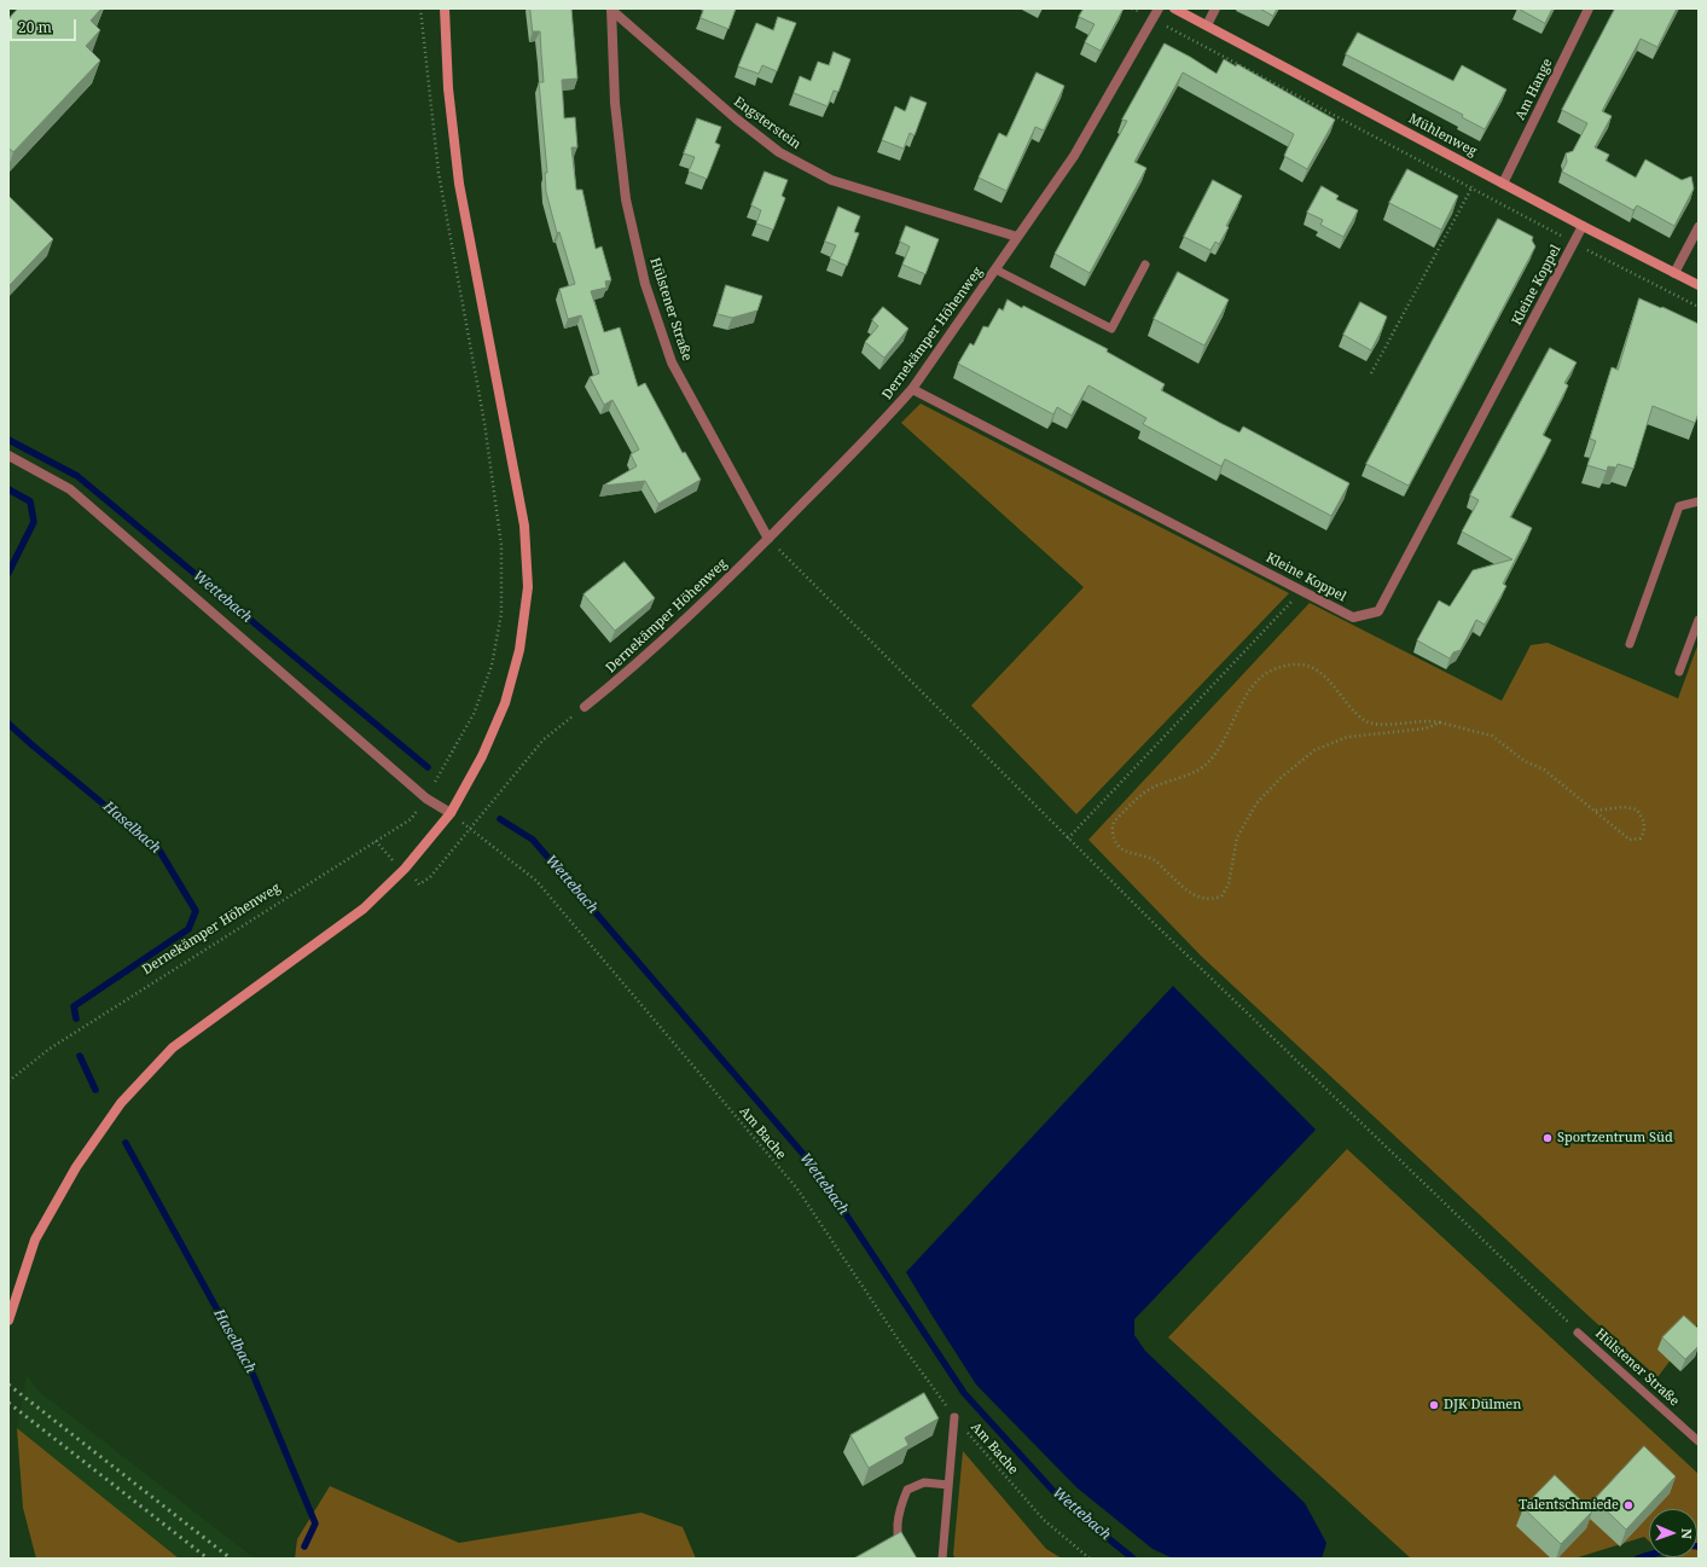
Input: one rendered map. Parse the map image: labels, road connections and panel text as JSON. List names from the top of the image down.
{
  "streets": {
    "street": [
      "Am Hange",
      "Engsterstein",
      "Mühlenweg",
      "Kleine Koppel",
      "Hülstener Straße",
      "Dernekämper Höhenweg"
    ],
    "path": ["Am Bache"]
  },
  "crossings": [
    ["Am Hange", "Mühlenweg"],
    ["Engsterstein", "Hülstener Straße"],
    ["Engsterstein", "Dernekämper Höhenweg"],
    ["Mühlenweg", "Kleine Koppel"],
    ["Kleine Koppel", "Dernekämper Höhenweg"],
    ["Hülstener Straße", "Dernekämper Höhenweg"]
  ],
  "water": ["Wettebach", "Haselbach"],
  "places": ["Sportzentrum Süd", "DJK Dülmen", "Talentschmiede"],
  "scale_bar": "20 m",
  "north": "right"
}
